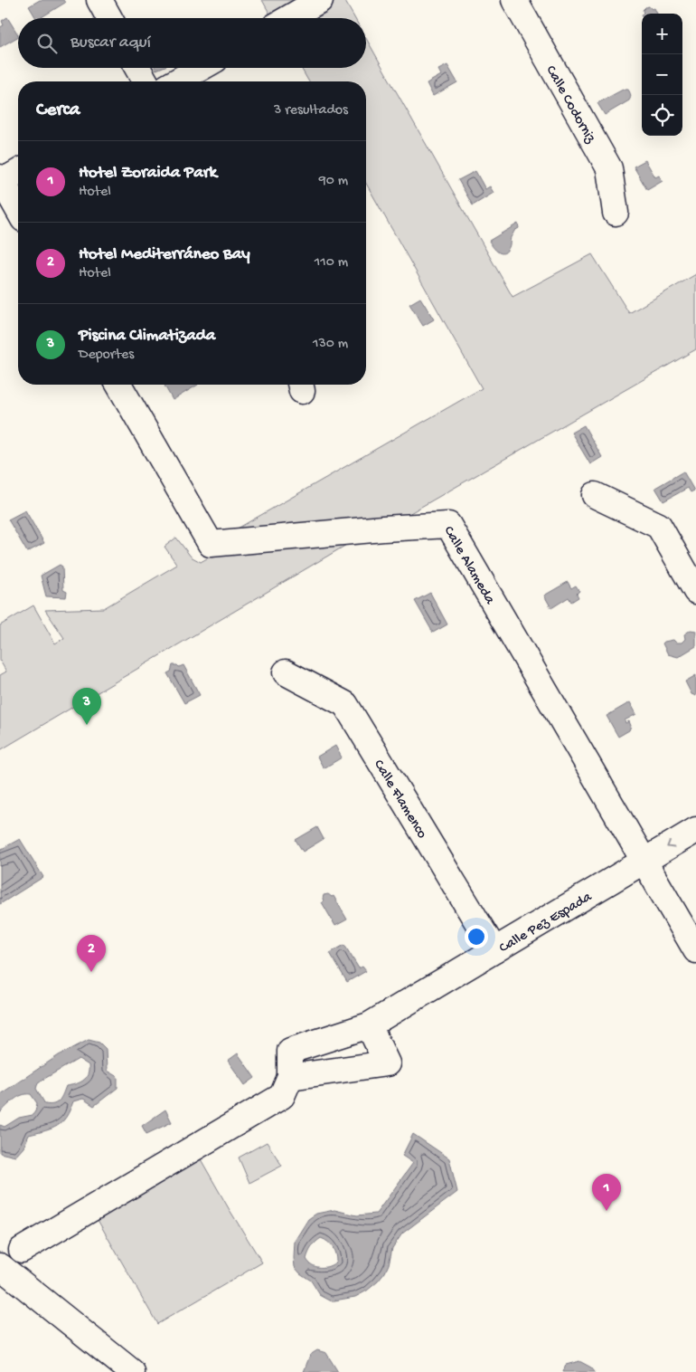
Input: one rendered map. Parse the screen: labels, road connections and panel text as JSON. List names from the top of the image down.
{
  "streets": {
    "street": [
      "Calle Codorniz",
      "Calle Alameda",
      "Calle Flamenco",
      "Calle Pez Espada"
    ]
  },
  "crossings": [
    ["Calle Alameda", "Calle Pez Espada"],
    ["Calle Flamenco", "Calle Pez Espada"]
  ],
  "page": {
    "map_buttons": ["+", "−"],
    "search": "Buscar aquí",
    "heading": ["Cerca", "3 resultados"],
    "list": [
      {
        "mark": "1",
        "name": "Hotel Zoraida Park",
        "note": "Hotel",
        "value": "90 m"
      },
      {
        "mark": "2",
        "name": "Hotel Mediterráneo Bay",
        "note": "Hotel",
        "value": "110 m"
      },
      {
        "mark": "3",
        "name": "Piscina Climatizada",
        "note": "Deportes",
        "value": "130 m"
      }
    ],
    "pins": ["3", "2", "1"]
  }
}
